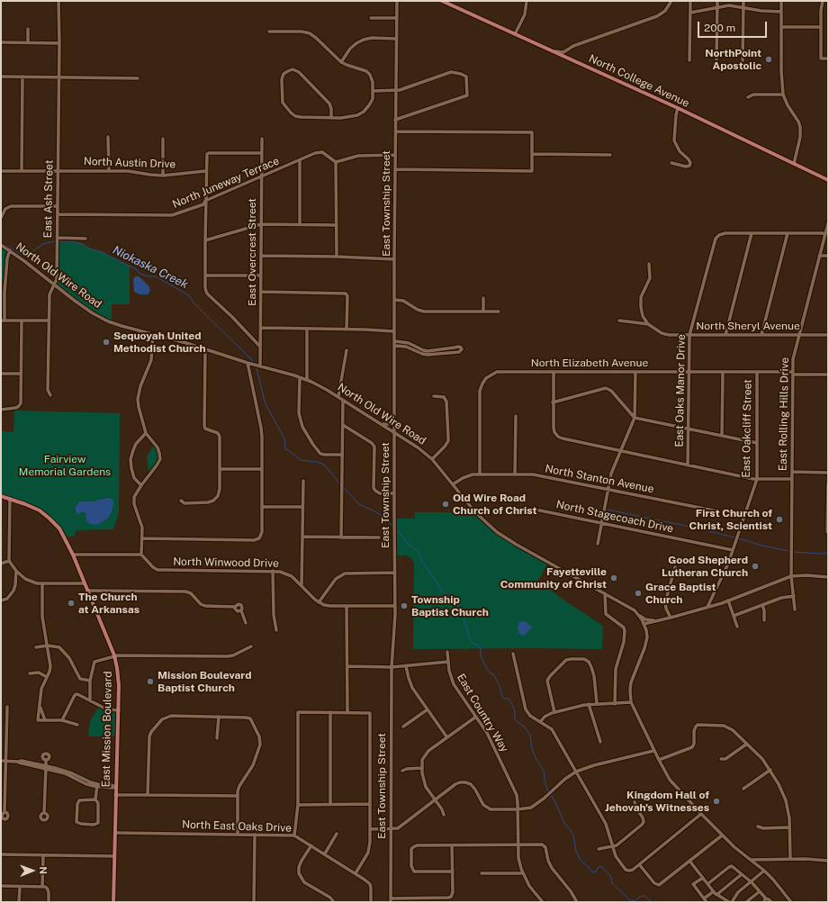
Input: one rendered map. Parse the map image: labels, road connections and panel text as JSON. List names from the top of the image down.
{
  "streets": {
    "main road": ["North College Avenue", "East Mission Boulevard"],
    "street": [
      "North Austin Drive",
      "North Juneway Terrace",
      "East Ash Street",
      "East Township Street",
      "East Overcrest Street",
      "North Old Wire Road",
      "North Sheryl Avenue",
      "North Elizabeth Avenue",
      "East Oaks Manor Drive",
      "East Rolling Hills Drive",
      "East Oakcliff Street",
      "North Stanton Avenue",
      "North Stagecoach Drive",
      "North Winwood Drive",
      "East Country Way",
      "North East Oaks Drive"
    ]
  },
  "crossings": [
    ["North Austin Drive", "East Ash Street"],
    ["North Juneway Terrace", "East Ash Street"],
    ["North Juneway Terrace", "East Overcrest Street"],
    ["East Ash Street", "North Old Wire Road"],
    ["East Township Street", "North Old Wire Road"],
    ["East Overcrest Street", "North Old Wire Road"],
    ["North Old Wire Road", "North Stanton Avenue"],
    ["North Sheryl Avenue", "East Oaks Manor Drive"],
    ["North Sheryl Avenue", "East Rolling Hills Drive"],
    ["North Elizabeth Avenue", "East Oaks Manor Drive"],
    ["North Elizabeth Avenue", "East Rolling Hills Drive"],
    ["North Elizabeth Avenue", "East Oakcliff Street"],
    ["North Elizabeth Avenue", "North Stanton Avenue"],
    ["East Oaks Manor Drive", "East Rolling Hills Drive"],
    ["East Oakcliff Street", "North Stanton Avenue"],
    ["East Oakcliff Street", "North Stagecoach Drive"],
    ["East Mission Boulevard", "North East Oaks Drive"]
  ],
  "water": ["Niokaska Creek"],
  "parks": ["Fairview Memorial Gardens"],
  "places": [
    "NorthPoint Apostolic",
    "Sequoyah United Methodist Church",
    "Old Wire Road Church of Christ",
    "First Church of Christ, Scientist",
    "Good Shepherd Lutheran Church",
    "Fayetteville Community of Christ",
    "Grace Baptist Church",
    "The Church at Arkansas",
    "Township Baptist Church",
    "Mission Boulevard Baptist Church",
    "Kingdom Hall of Jehovah's Witnesses"
  ],
  "scale_bar": "200 m",
  "north": "right"
}
